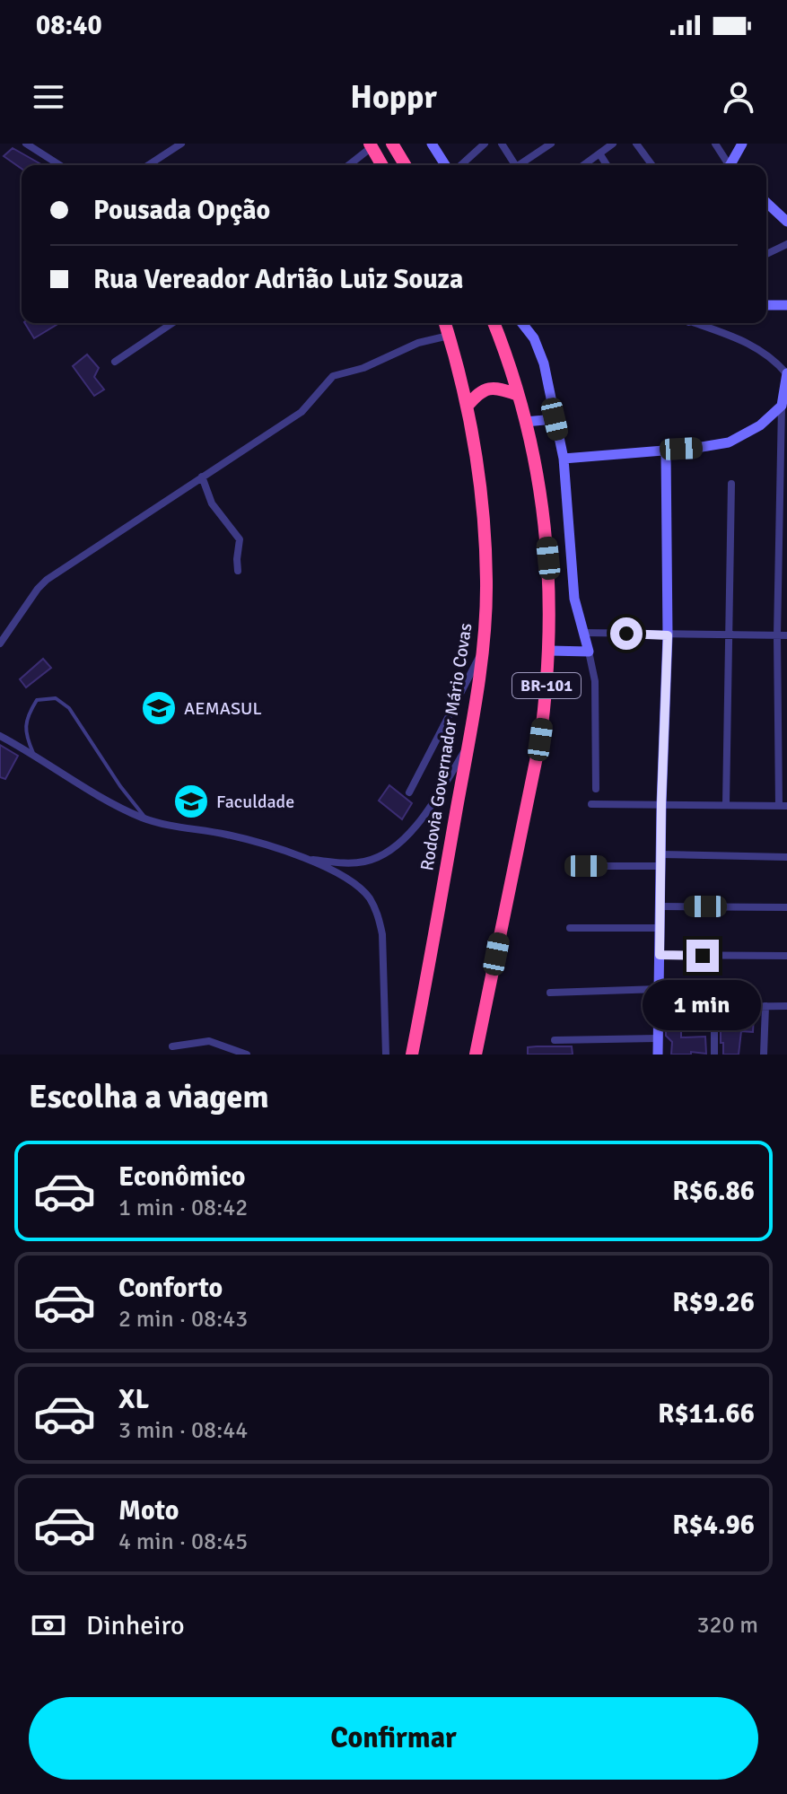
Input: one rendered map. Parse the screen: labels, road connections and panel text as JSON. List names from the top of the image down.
{
  "streets": {
    "highway": ["BR-101", "Rodovia Governador Mário Covas"]
  },
  "places": {
    "school or university": ["AEMASUL", "Faculdade"]
  },
  "page": {
    "status": "08:40",
    "header": "Hoppr",
    "banner": ["Pousada Opção", "Rua Vereador Adrião Luiz Souza"],
    "bubble": "1 min",
    "heading": "Escolha a viagem",
    "list": [
      {
        "name": "Econômico",
        "note": "1 min · 08:42",
        "value": "R$6.86"
      },
      {
        "name": "Conforto",
        "note": "2 min · 08:43",
        "value": "R$9.26"
      },
      {
        "name": "XL",
        "note": "3 min · 08:44",
        "value": "R$11.66"
      },
      {
        "name": "Moto",
        "note": "4 min · 08:45",
        "value": "R$4.96"
      }
    ],
    "pay": ["Dinheiro", "320 m"],
    "buttons": "Confirmar"
  }
}
